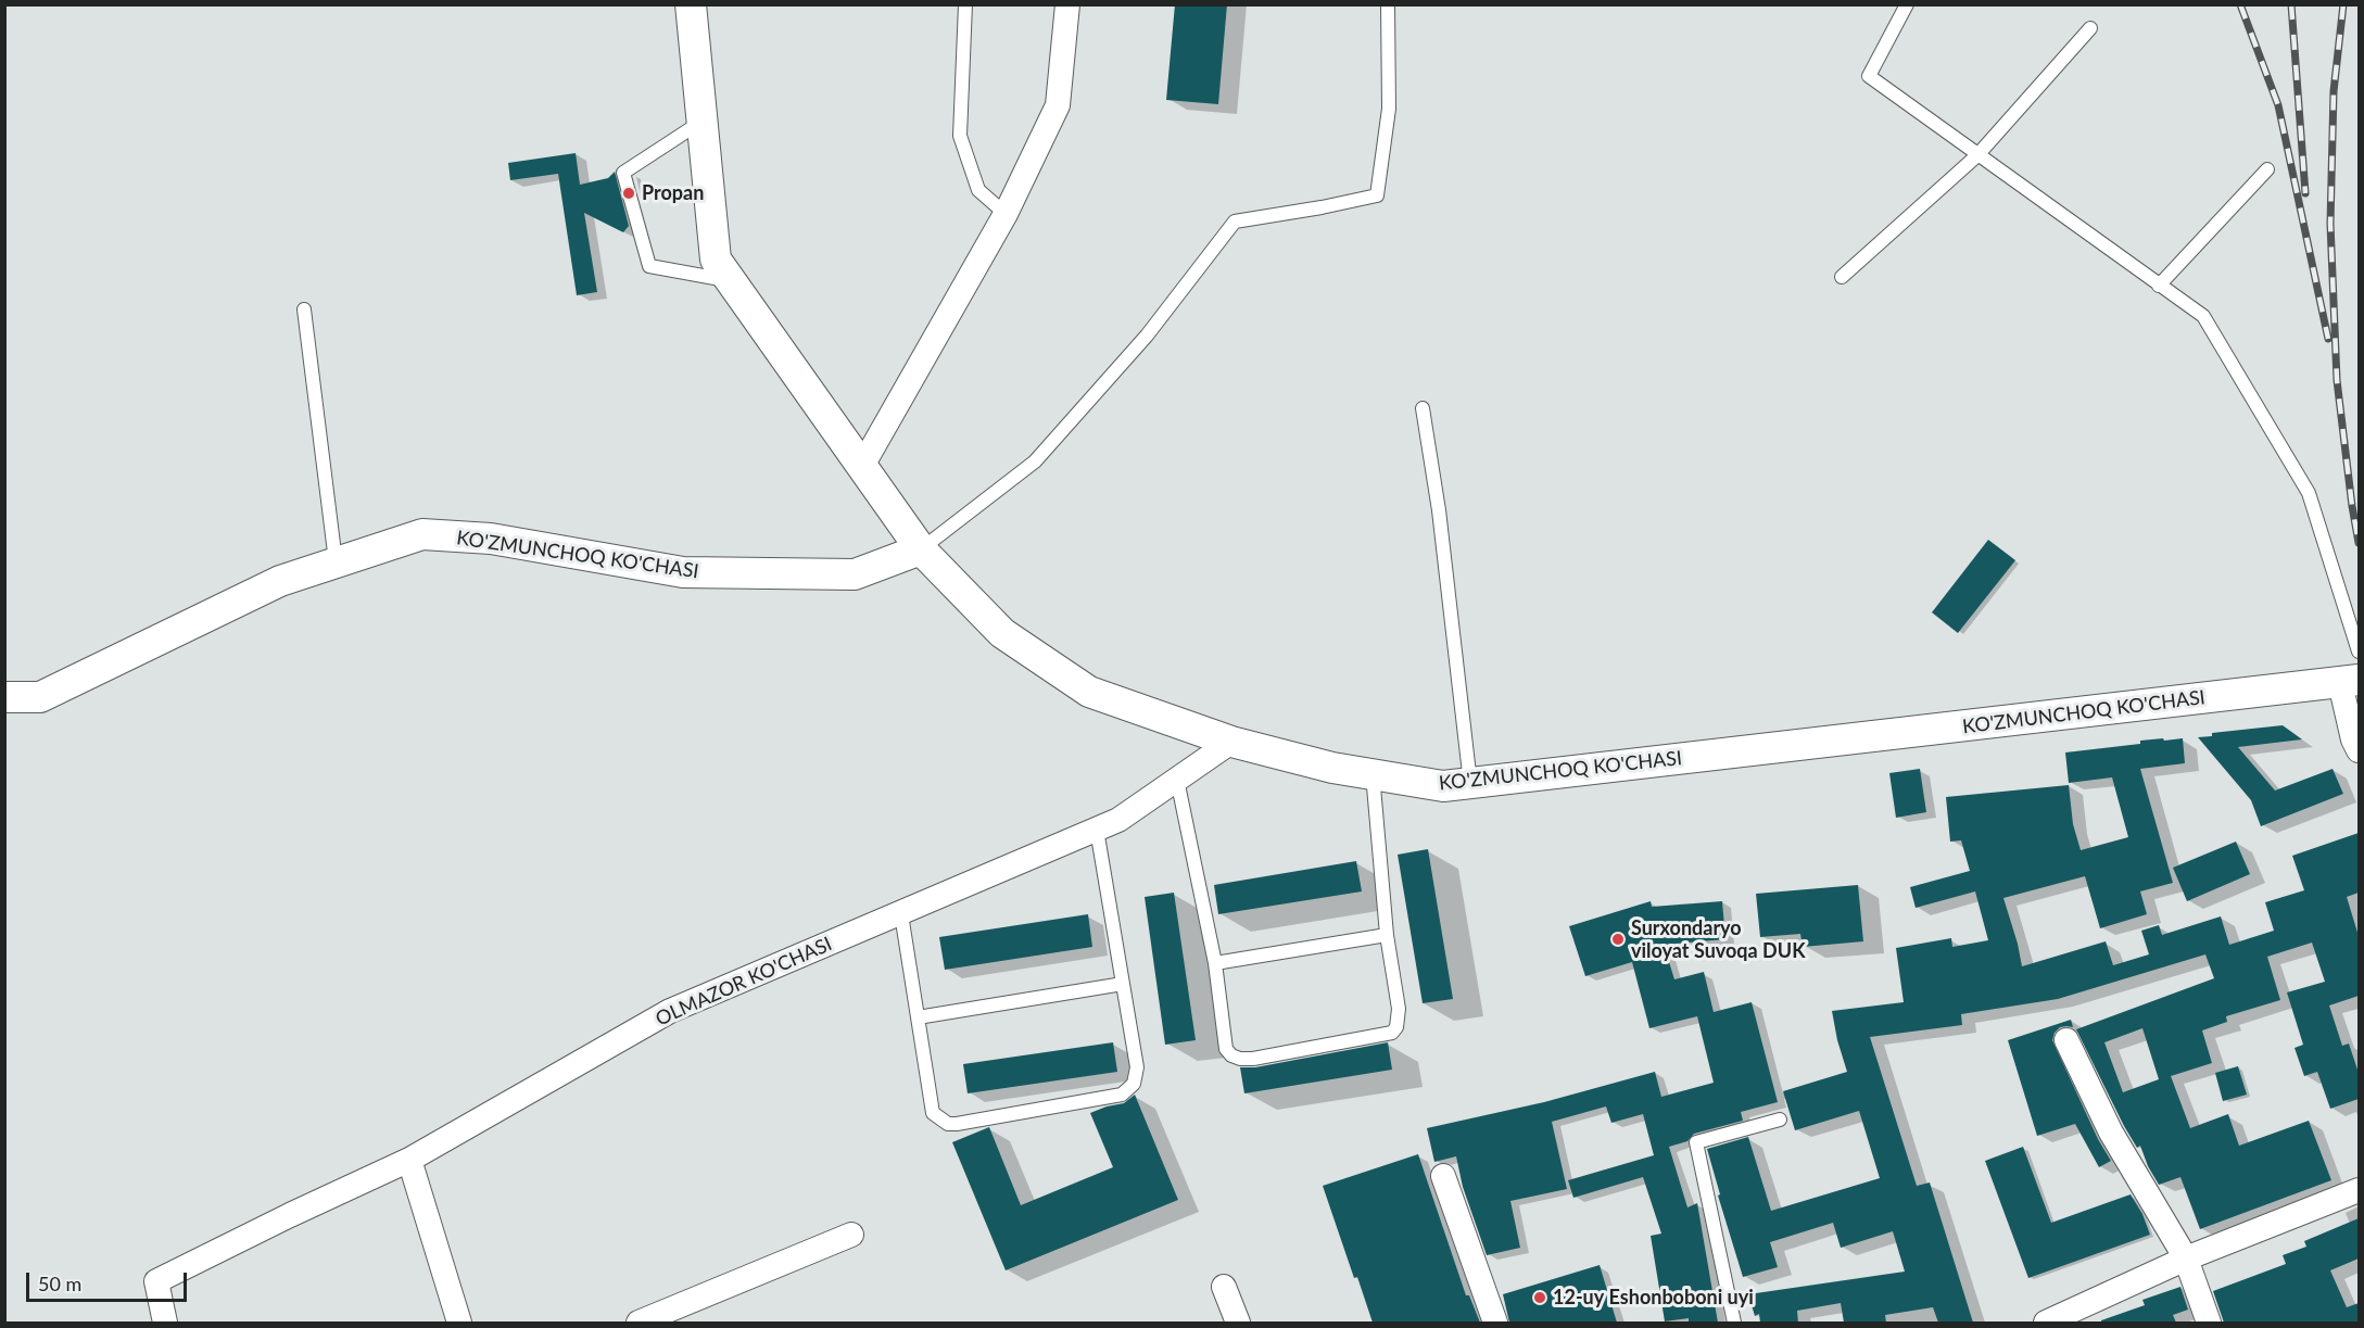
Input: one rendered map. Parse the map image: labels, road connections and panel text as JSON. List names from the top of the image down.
{
  "streets": {
    "street": ["KO'ZMUNCHOQ KO'CHASI", "OLMAZOR KO'CHASI"]
  },
  "crossings": [
    ["KO'ZMUNCHOQ KO'CHASI", "OLMAZOR KO'CHASI"]
  ],
  "places": ["Propan", "Surxondaryo viloyat Suvoqa DUK", "12-uy Eshonboboni uyi"],
  "scale_bar": "50 m"
}
